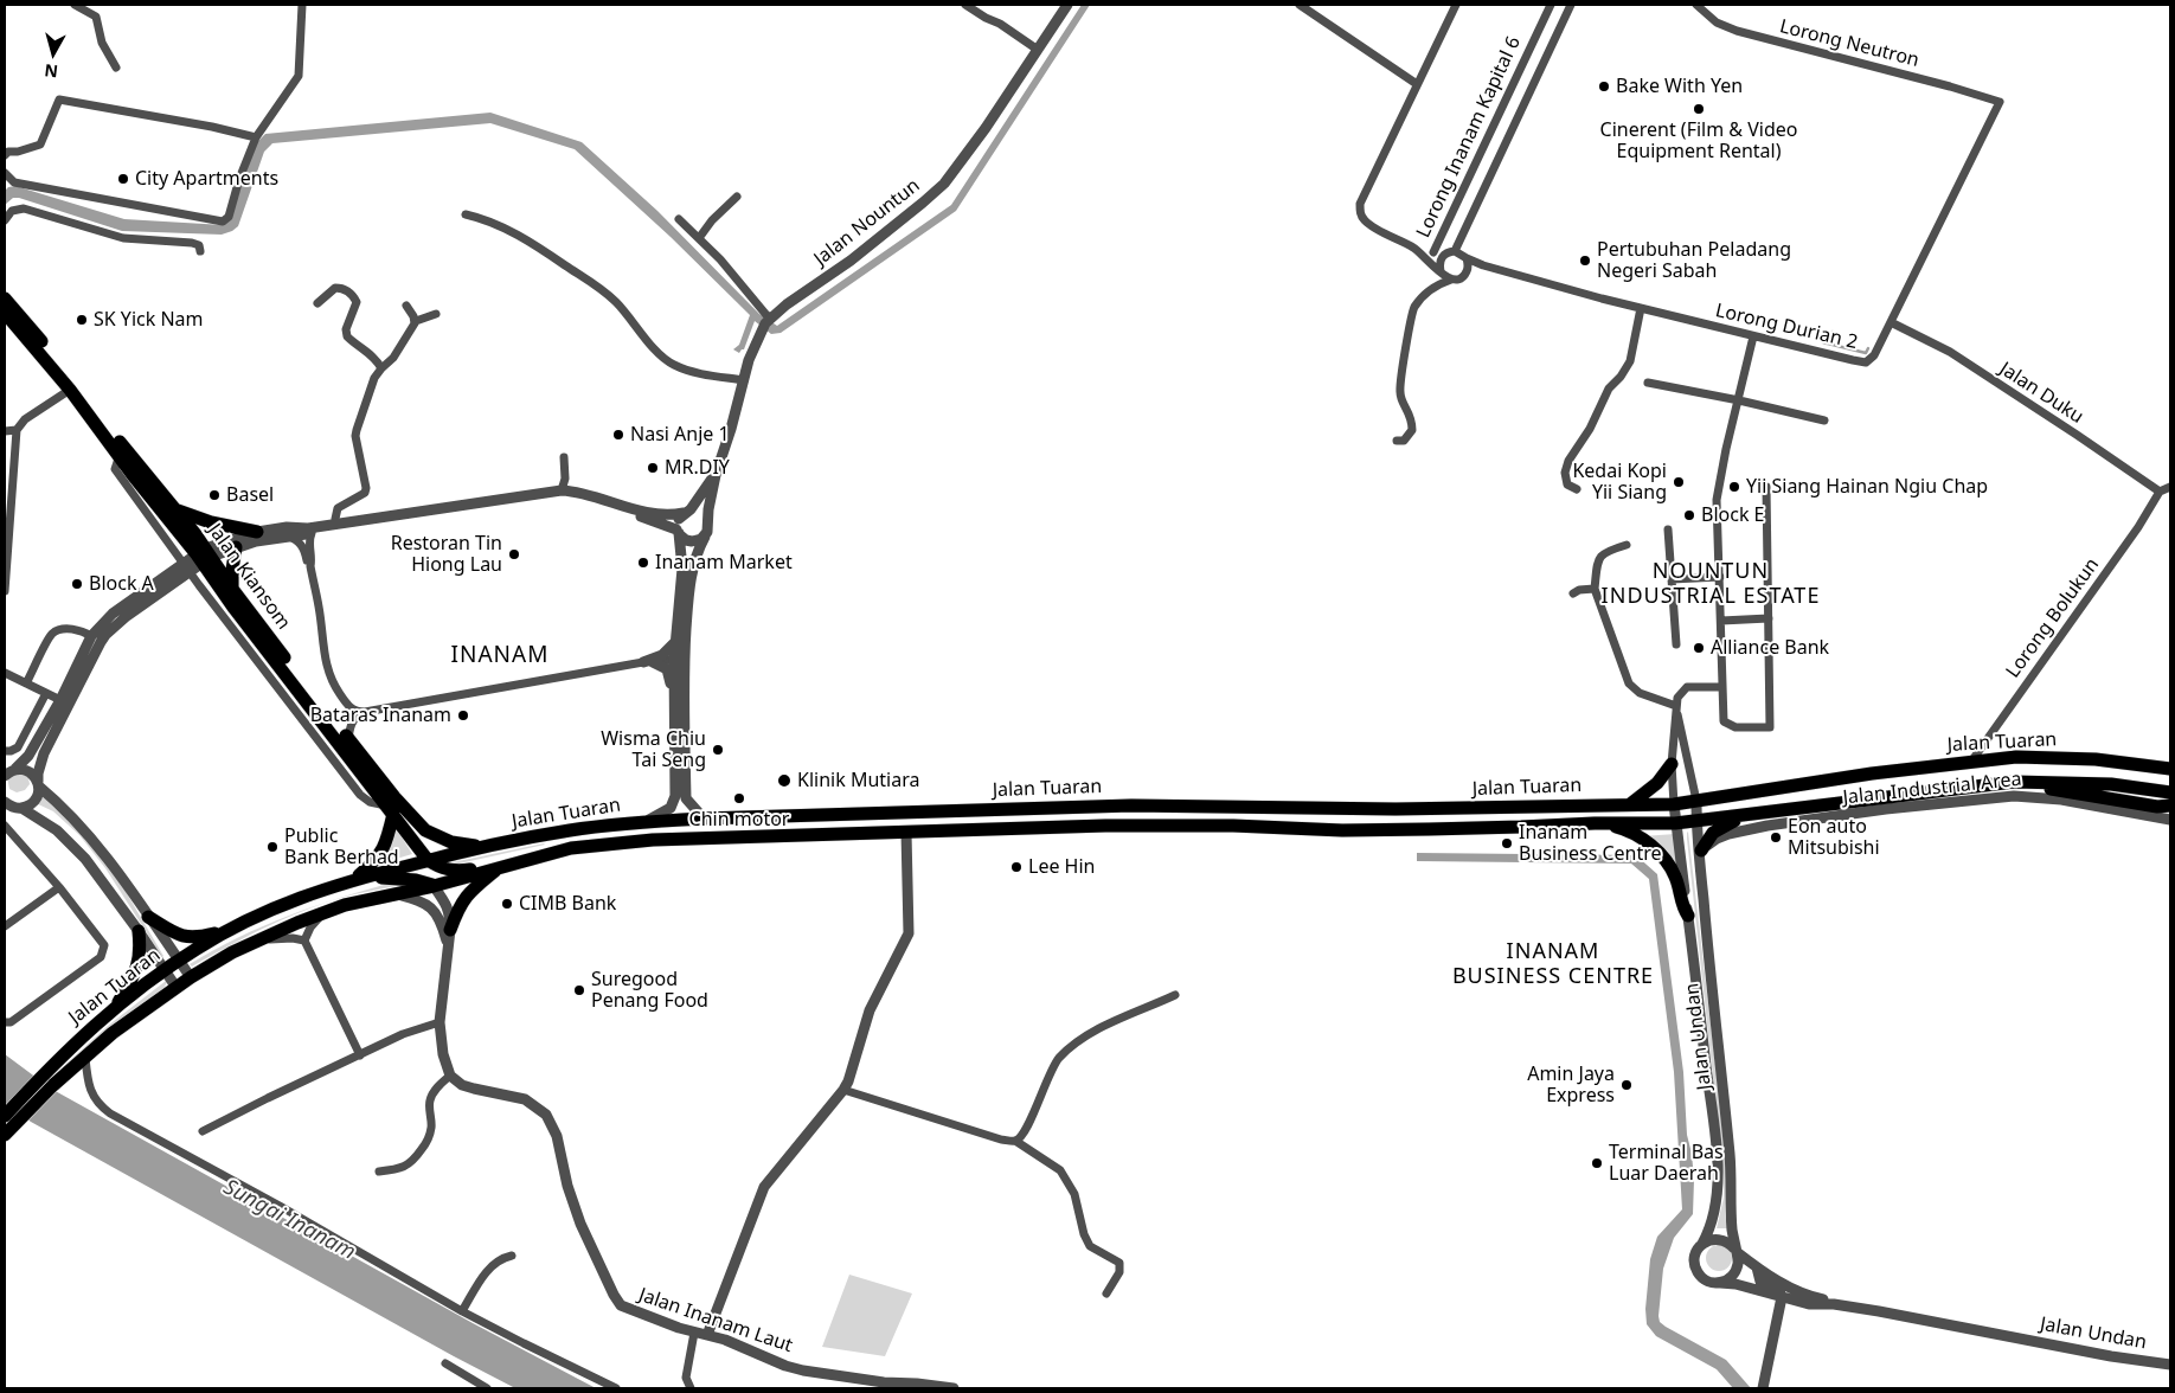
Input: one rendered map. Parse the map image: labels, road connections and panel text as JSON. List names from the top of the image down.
{
  "streets": {
    "main road": ["Jalan Kiansom", "Jalan Tuaran"],
    "street": [
      "Lorong Neutron",
      "Lorong Inanam Kapital 6",
      "Jalan Nountun",
      "Lorong Durian 2",
      "Jalan Duku",
      "Lorong Bolukun",
      "Jalan Industrial Area",
      "Jalan Undan",
      "Jalan Inanam Laut"
    ]
  },
  "crossings": [
    ["Lorong Neutron", "Lorong Durian 2"],
    ["Jalan Nountun", "Jalan Tuaran"],
    ["Lorong Durian 2", "Jalan Duku"],
    ["Jalan Duku", "Lorong Bolukun"],
    ["Jalan Kiansom", "Jalan Tuaran"],
    ["Lorong Bolukun", "Jalan Tuaran"],
    ["Jalan Tuaran", "Jalan Undan"]
  ],
  "districts": ["NOUNTUN INDUSTRIAL ESTATE", "INANAM", "INANAM BUSINESS CENTRE"],
  "water": ["Sungai Inanam"],
  "places": [
    "Bake With Yen",
    "Cinerent (Film & Video Equipment Rental)",
    "City Apartments",
    "Pertubuhan Peladang Negeri Sabah",
    "SK Yick Nam",
    "Nasi Anje 1",
    "MR.DIY",
    "Kedai Kopi Yii Siang",
    "Yii Siang Hainan Ngiu Chap",
    "Basel",
    "Block E",
    "Restoran Tin Hiong Lau",
    "Inanam Market",
    "Block A",
    "Alliance Bank",
    "Bataras Inanam",
    "Wisma Chiu Tai Seng",
    "Klinik Mutiara",
    "Chin motor",
    "Eon auto Mitsubishi",
    "Inanam Business Centre",
    "Public Bank Berhad",
    "Lee Hin",
    "CIMB Bank",
    "Suregood Penang Food",
    "Amin Jaya Express",
    "Terminal Bas Luar Daerah"
  ],
  "north": "bottom"
}
